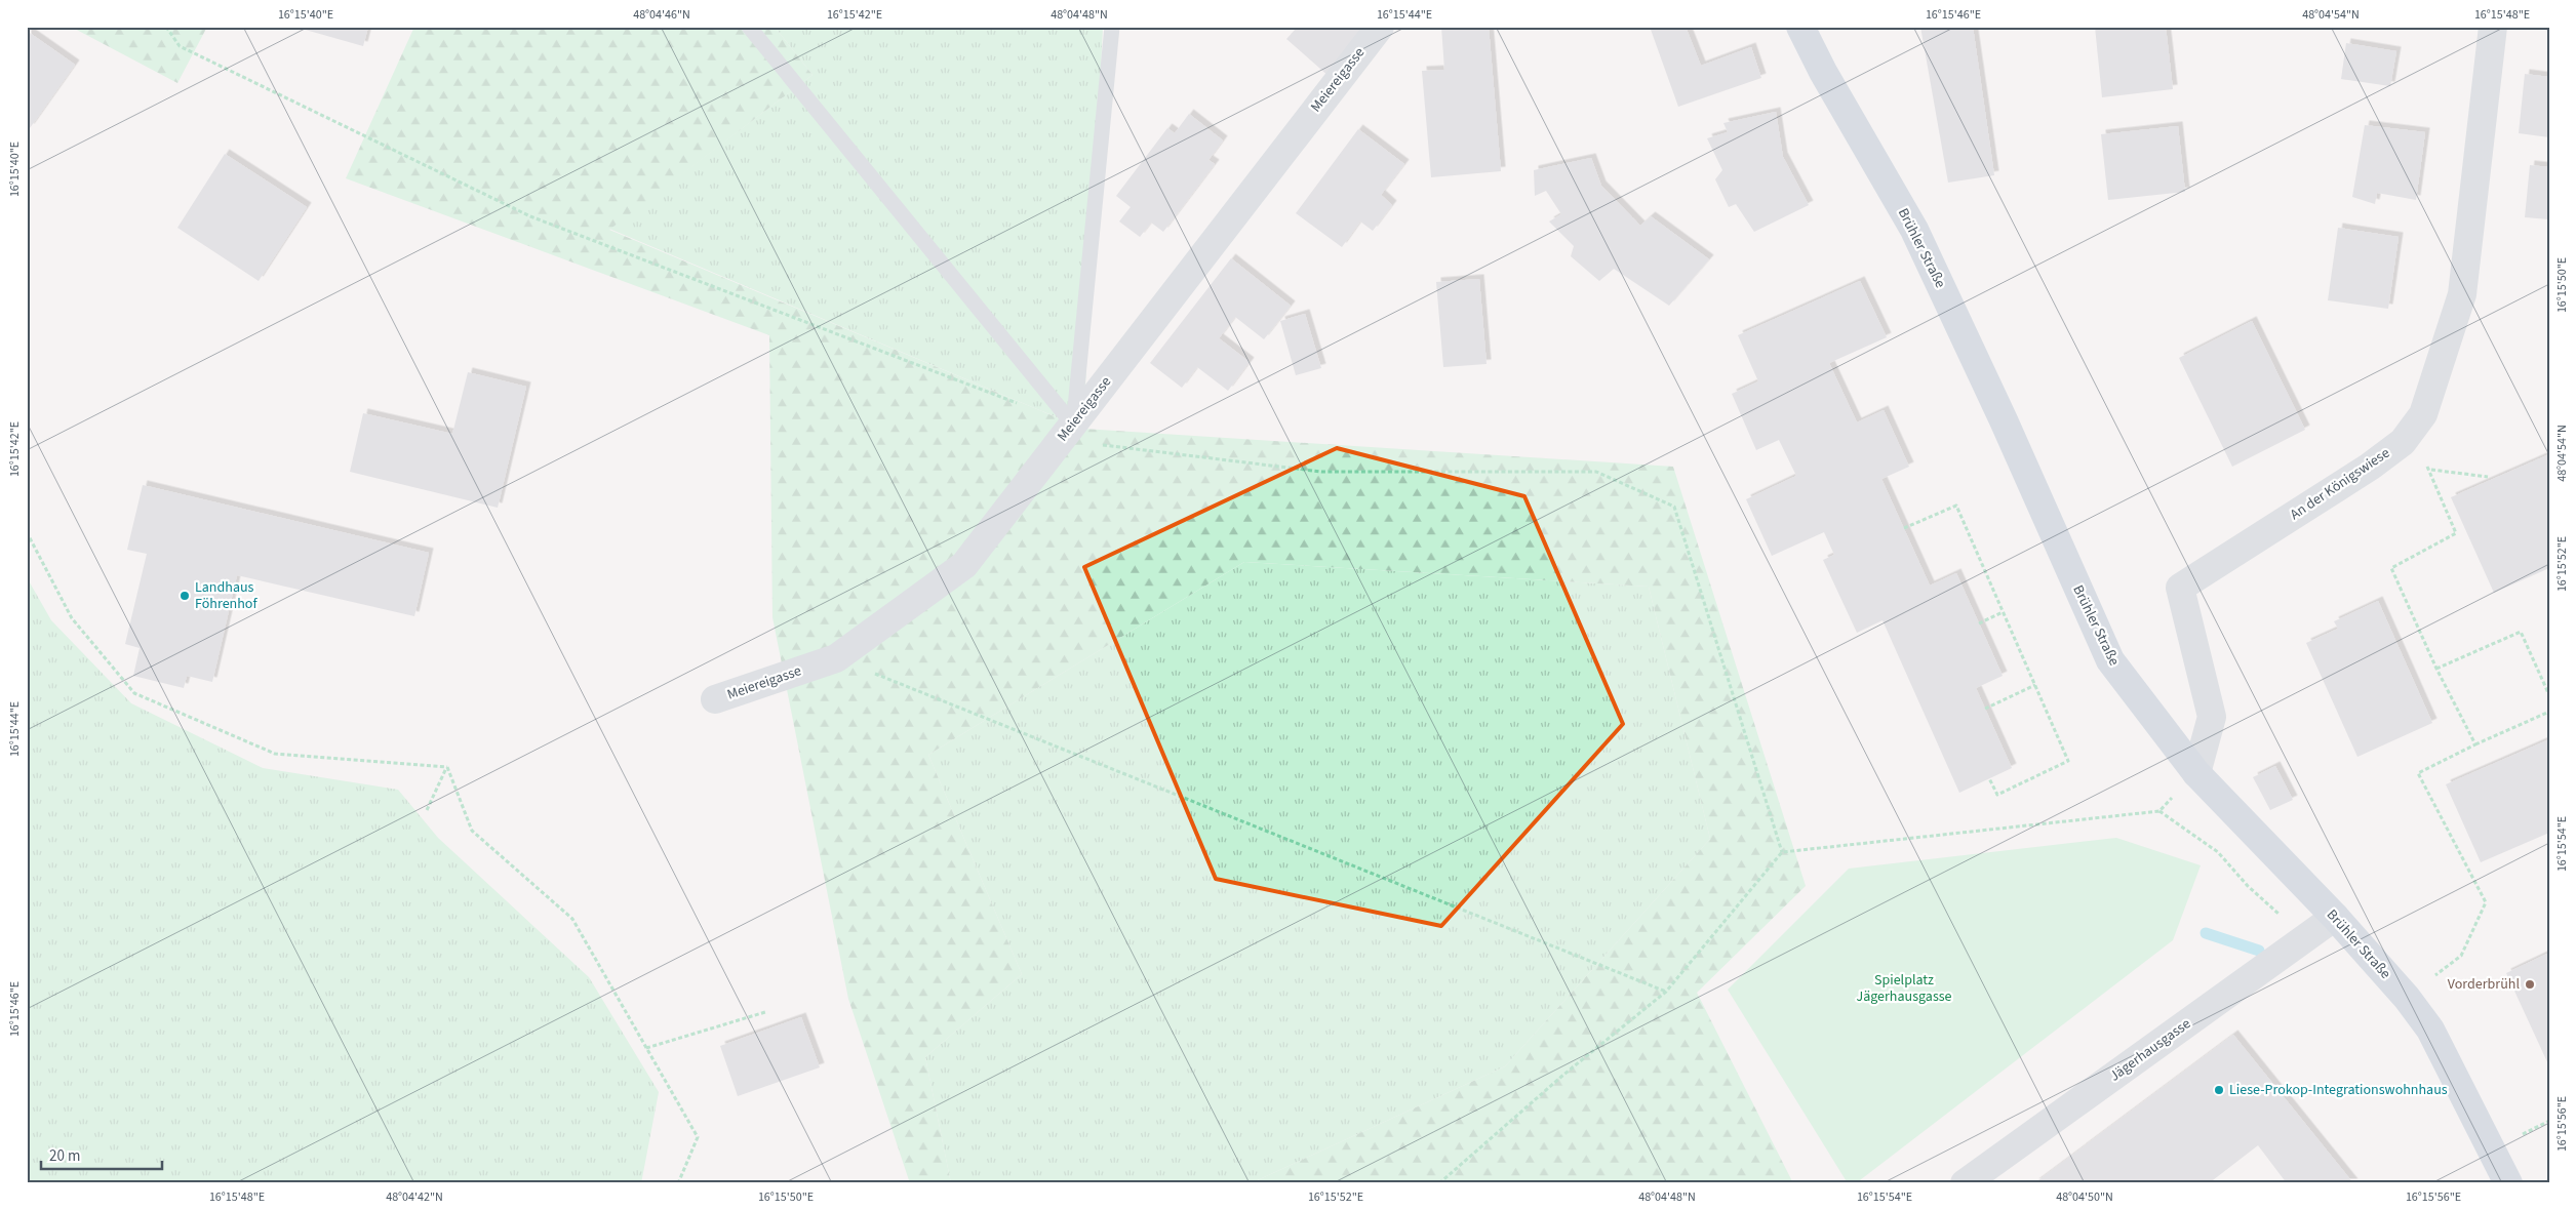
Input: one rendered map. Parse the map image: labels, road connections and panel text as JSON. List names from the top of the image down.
{
  "streets": {
    "main road": ["Brühler Straße"],
    "street": ["Meiereigasse", "An der Königswiese", "Jägerhausgasse"]
  },
  "crossings": [
    ["Brühler Straße", "An der Königswiese"],
    ["Brühler Straße", "Jägerhausgasse"]
  ],
  "parks": ["Spielplatz Jägerhausgasse"],
  "places": ["Landhaus Föhrenhof", "Vorderbrühl", "Liese-Prokop-Integrationswohnhaus"],
  "scale_bar": "20 m",
  "coordinates": [
    "16°15'40\"E",
    "48°04'46\"N",
    "16°15'42\"E",
    "48°04'48\"N",
    "16°15'44\"E",
    "16°15'46\"E",
    "48°04'54\"N",
    "16°15'48\"E",
    "16°15'50\"E",
    "16°15'52\"E",
    "16°15'54\"E",
    "16°15'56\"E",
    "48°04'42\"N",
    "48°04'50\"N"
  ]
}
